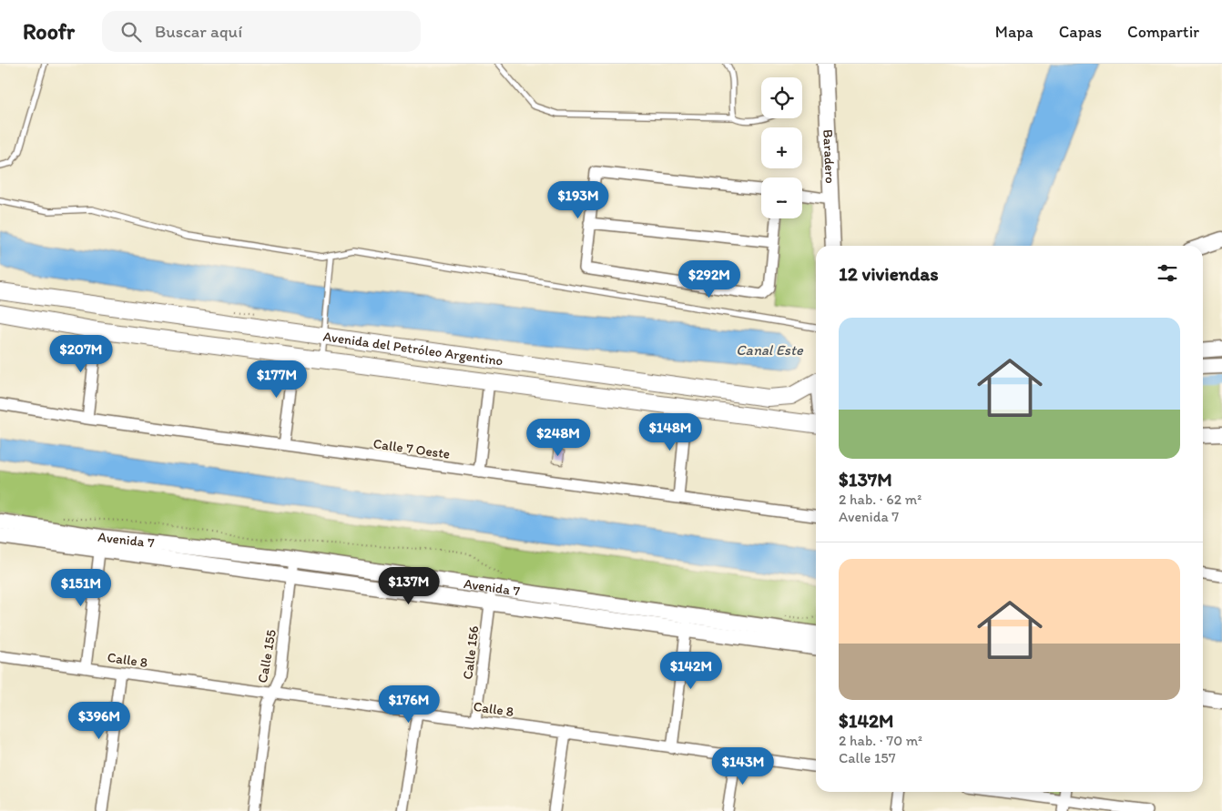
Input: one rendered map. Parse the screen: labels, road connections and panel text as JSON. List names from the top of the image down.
{
  "streets": {
    "main road": ["Baradero", "Avenida del Petróleo Argentino", "Avenida 7"],
    "street": [
      "Calle 7 Oeste",
      "Calle 156",
      "Calle 155",
      "Calle 8"
    ]
  },
  "crossings": [
    ["Avenida 7", "Calle 156"],
    ["Avenida 7", "Calle 155"],
    ["Calle 156", "Calle 8"],
    ["Calle 155", "Calle 8"]
  ],
  "water": ["Canal Este"],
  "page": {
    "header": "Roofr",
    "search": "Buscar aquí",
    "nav": ["Mapa", "Capas", "Compartir"],
    "map_buttons": ["+", "−"],
    "price": [
      "$193M",
      "$292M",
      "$207M",
      "$177M",
      "$148M",
      "$248M",
      "$137M",
      "$151M",
      "$142M",
      "$176M",
      "$396M",
      "$143M"
    ],
    "heading": "12 viviendas",
    "list": [
      {
        "name": "$137M",
        "note": "2 hab. · 62 m² · Avenida 7"
      },
      {
        "name": "$142M",
        "note": "2 hab. · 70 m² · Calle 157"
      }
    ]
  }
}
